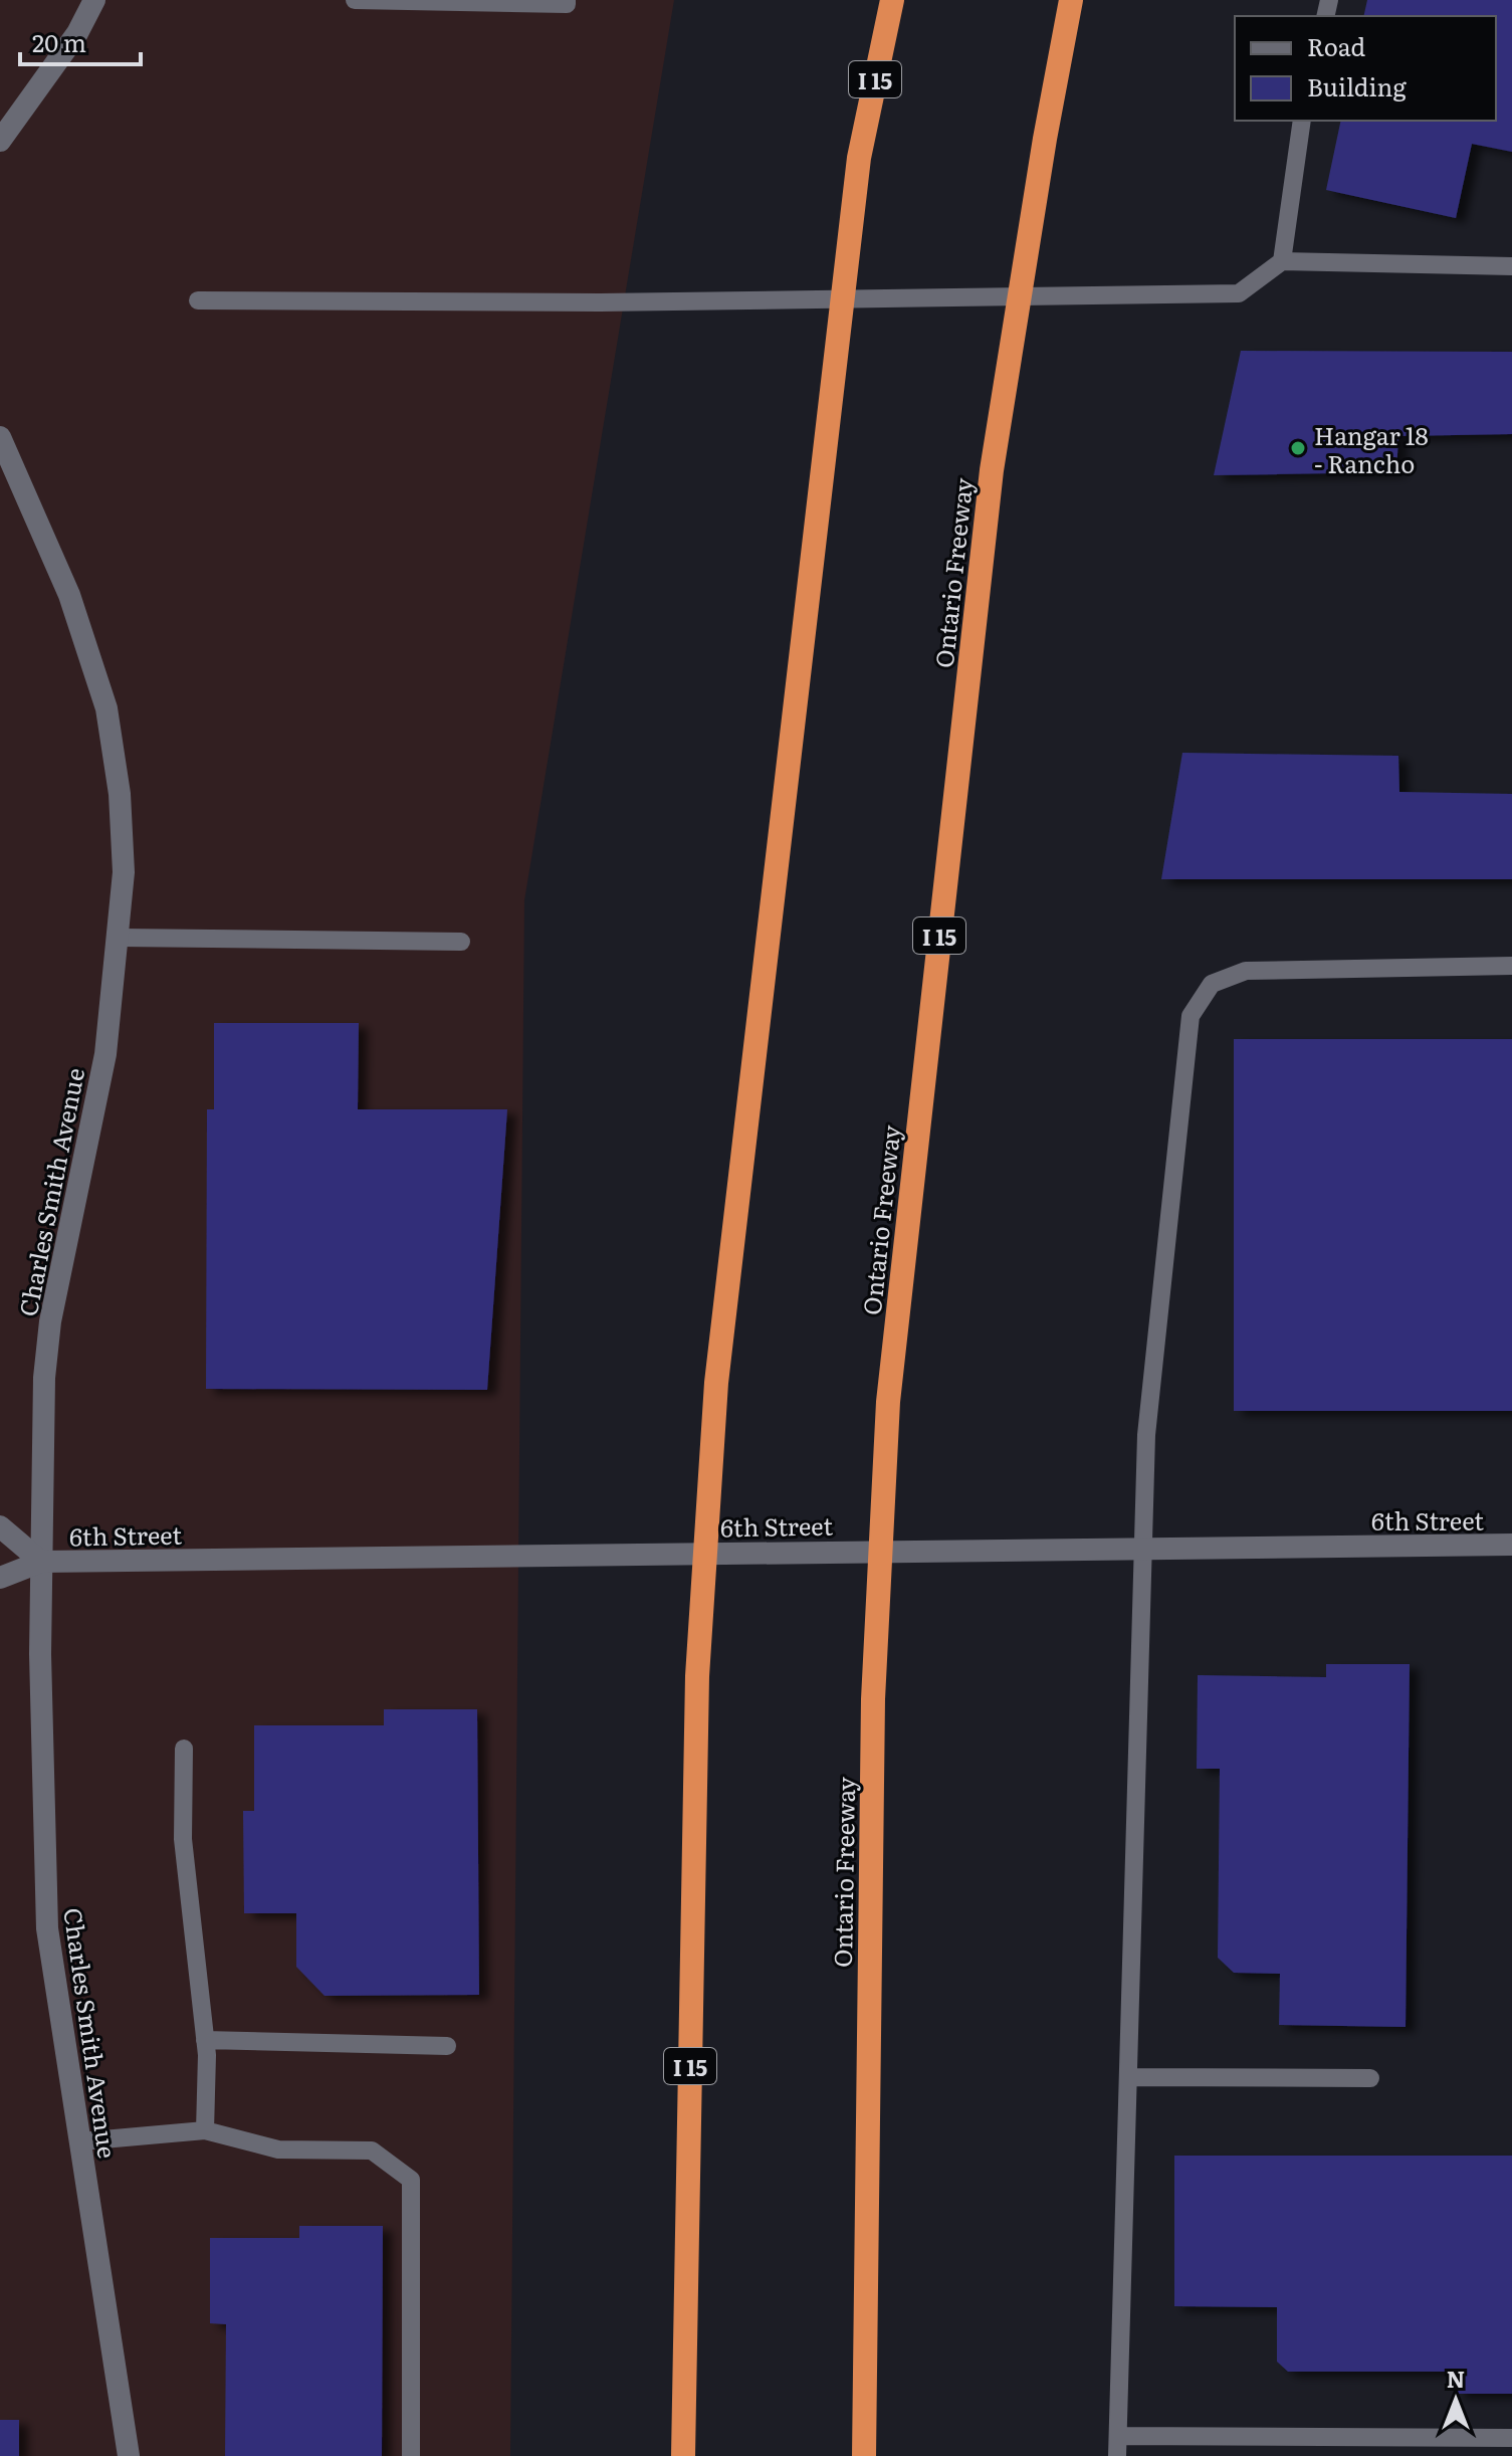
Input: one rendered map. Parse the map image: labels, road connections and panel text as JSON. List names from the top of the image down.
{
  "streets": {
    "highway": ["I 15", "Ontario Freeway"],
    "street": ["Charles Smith Avenue", "6th Street"]
  },
  "crossings": [
    ["Charles Smith Avenue", "6th Street"]
  ],
  "places": ["Hangar 18 - Rancho"],
  "legend": ["Road", "Building"],
  "scale_bar": "20 m",
  "north": "top"
}
